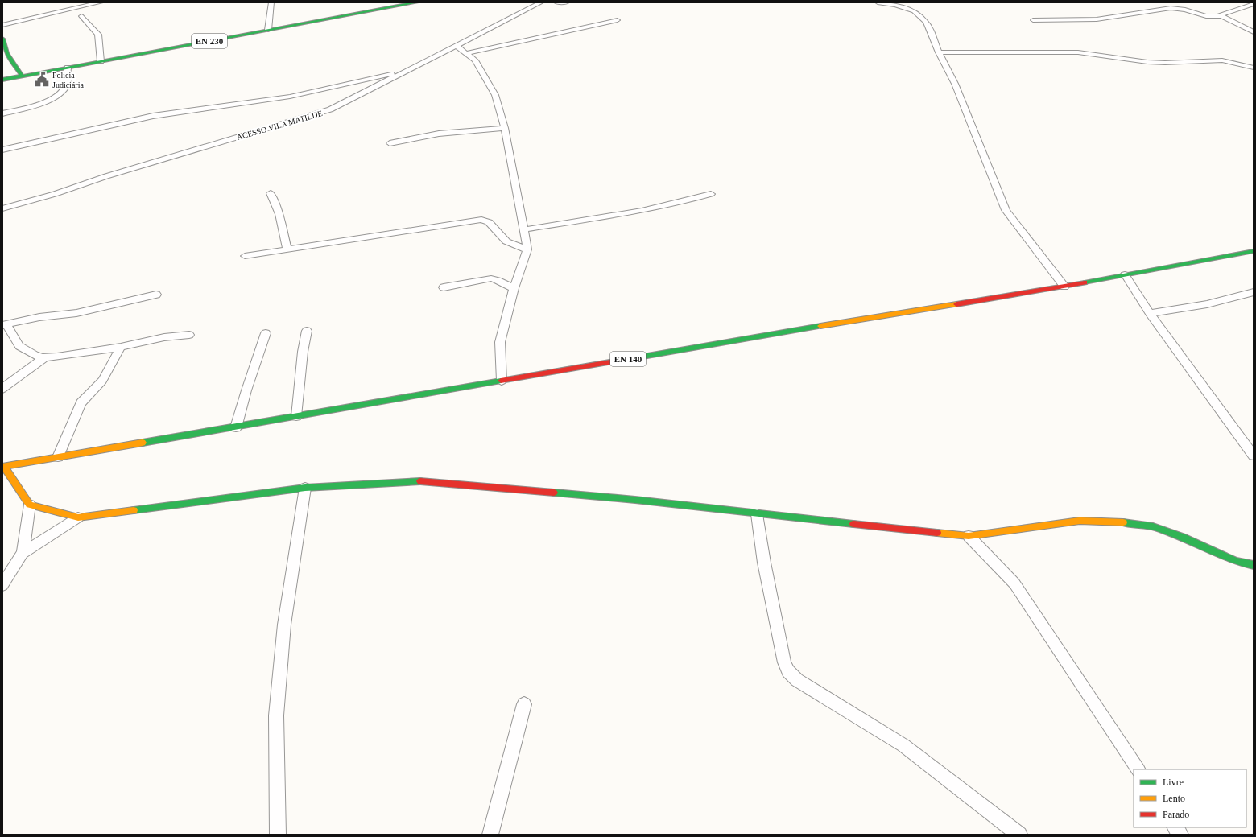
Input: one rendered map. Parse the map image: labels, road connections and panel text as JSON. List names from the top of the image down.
{
  "streets": {
    "main road": ["EN 230", "EN 140"],
    "street": ["ACESSO VILA MATILDE"]
  },
  "places": {
    "public building": ["Policia Judiciária"]
  },
  "legend": ["Livre", "Lento", "Parado"]
}
